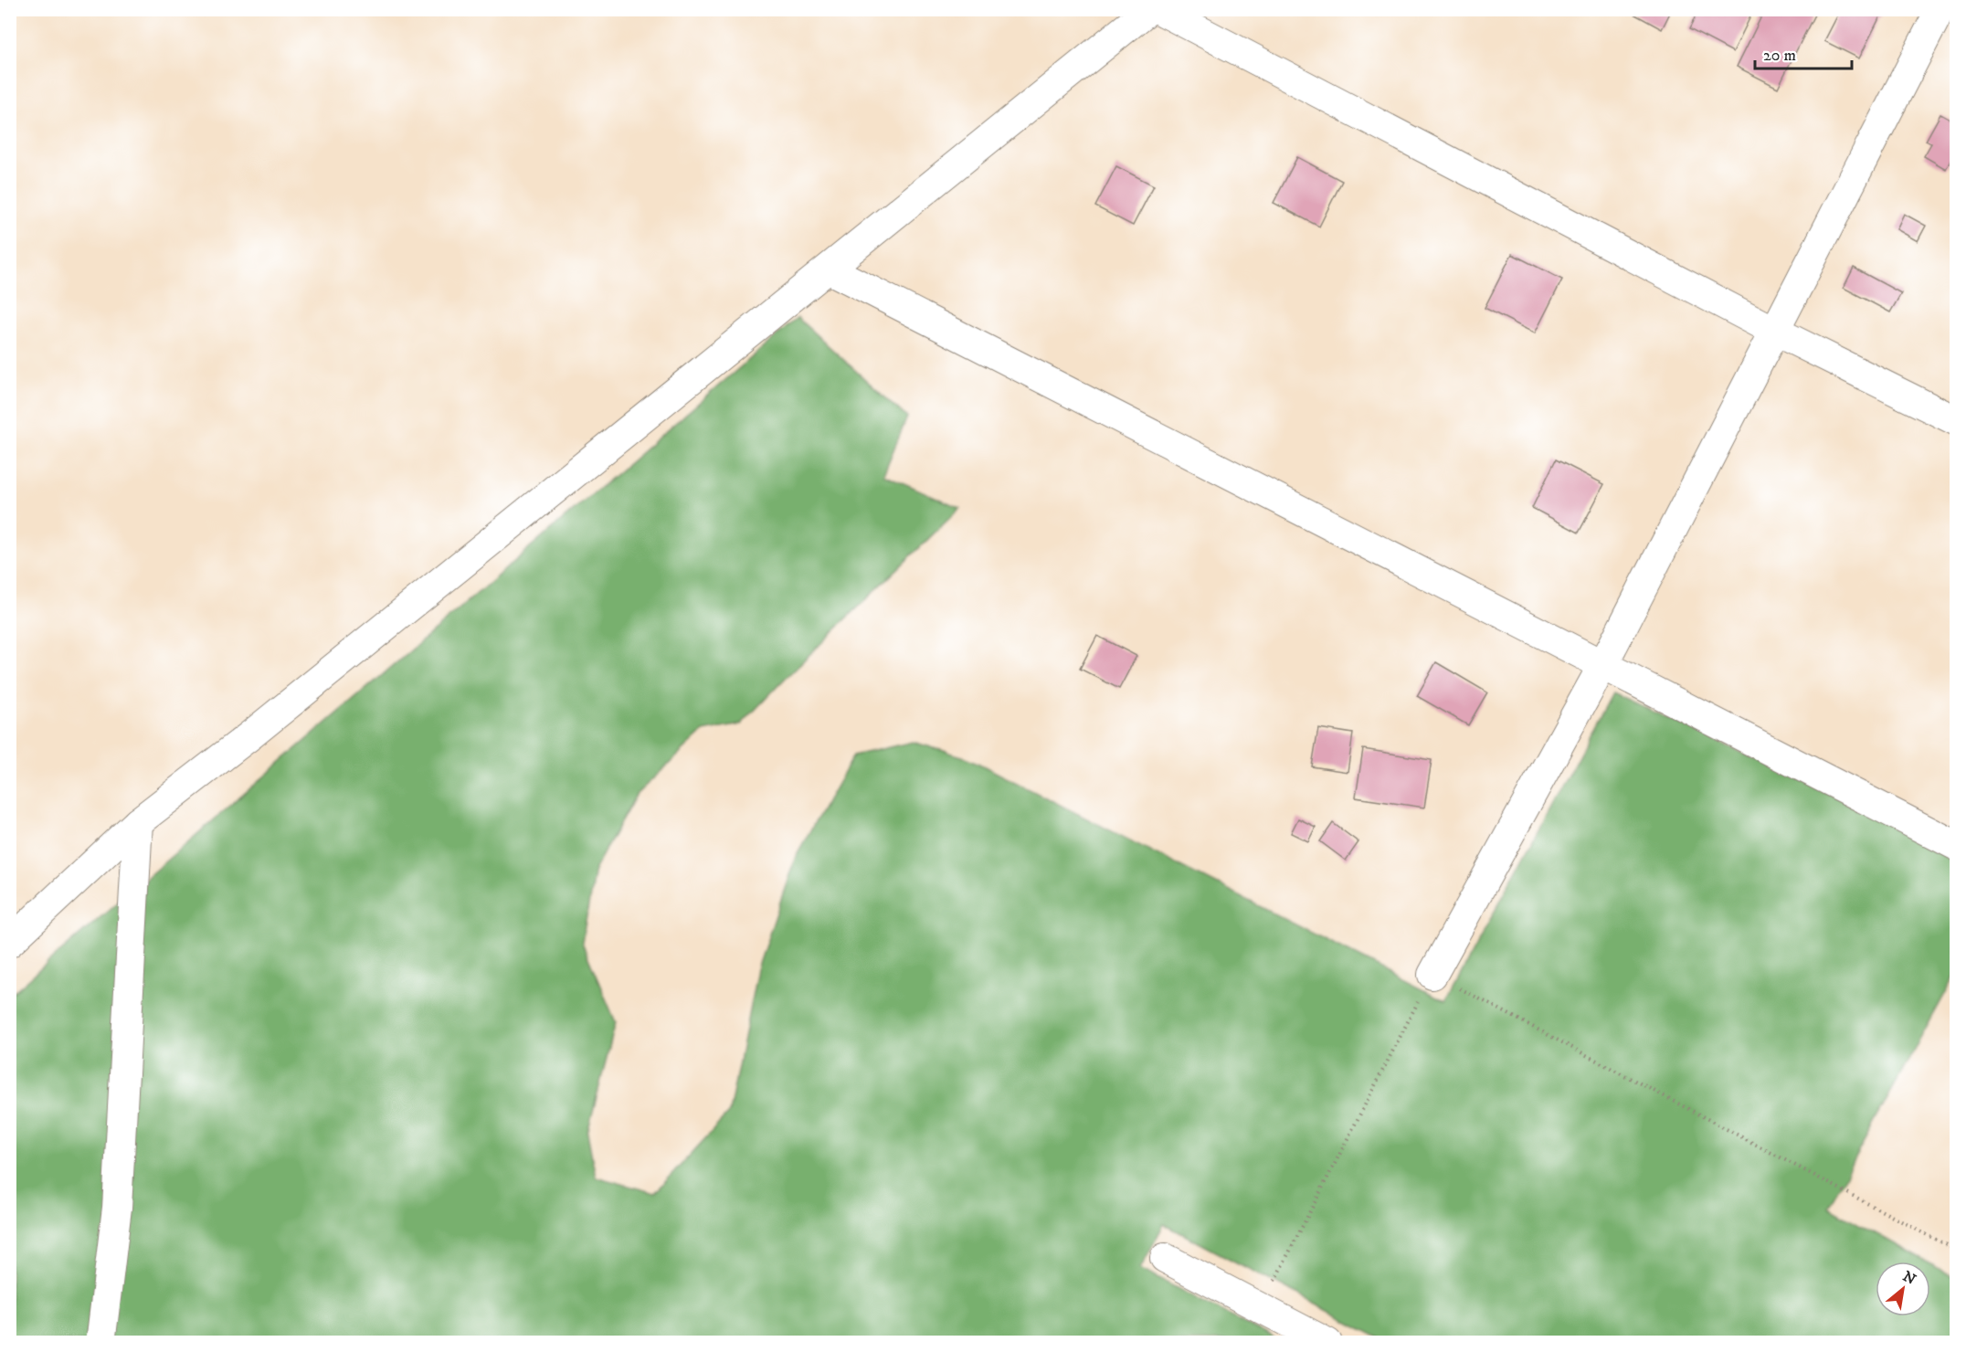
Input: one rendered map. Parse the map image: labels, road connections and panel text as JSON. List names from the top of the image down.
{
  "scale_bar": "20 m",
  "north": "top right"
}
